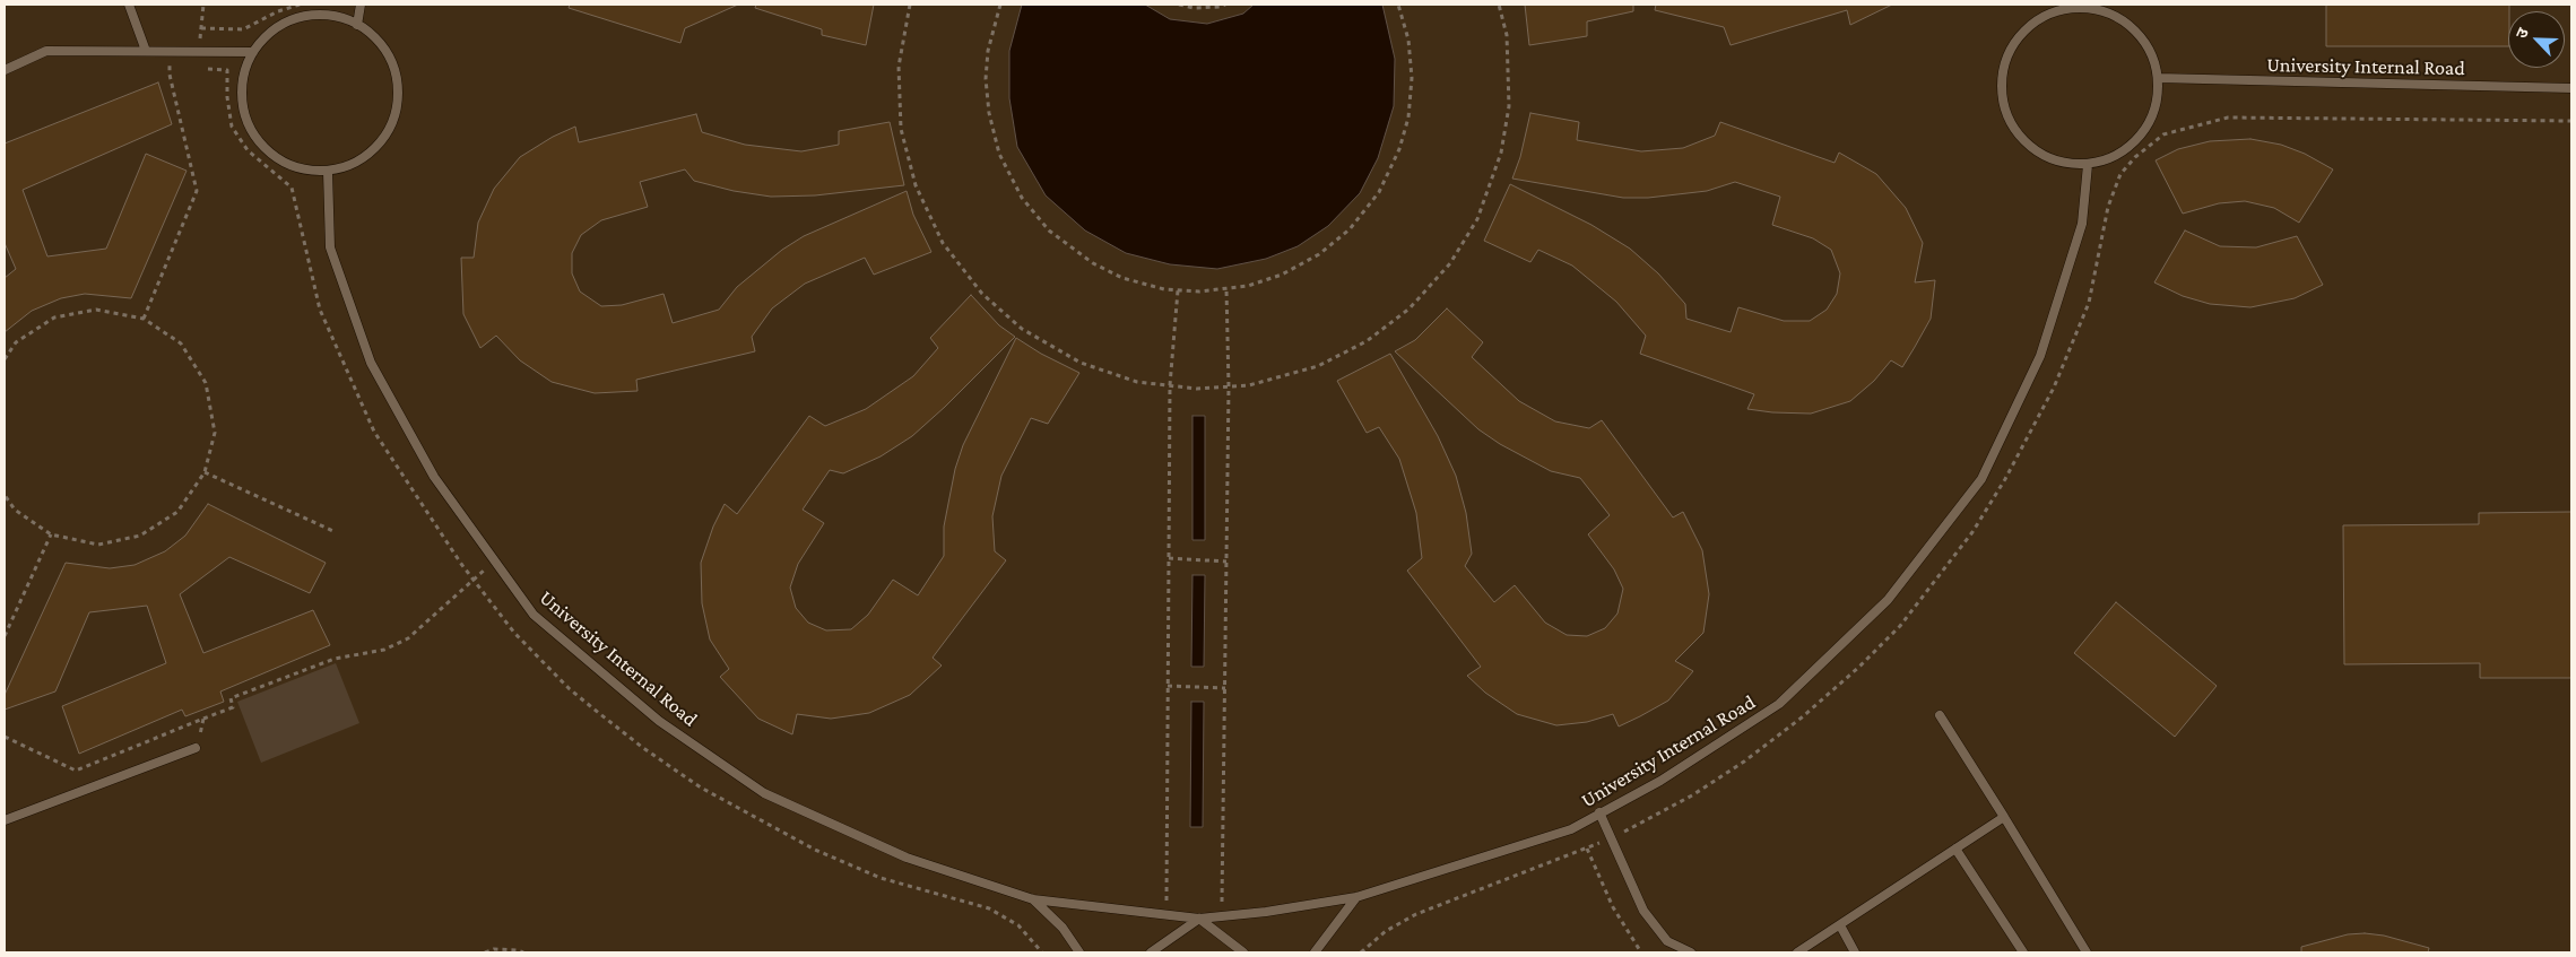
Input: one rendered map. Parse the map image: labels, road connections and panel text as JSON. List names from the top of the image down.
{
  "streets": {
    "lane": ["University Internal Road"]
  },
  "north": "top left"
}
